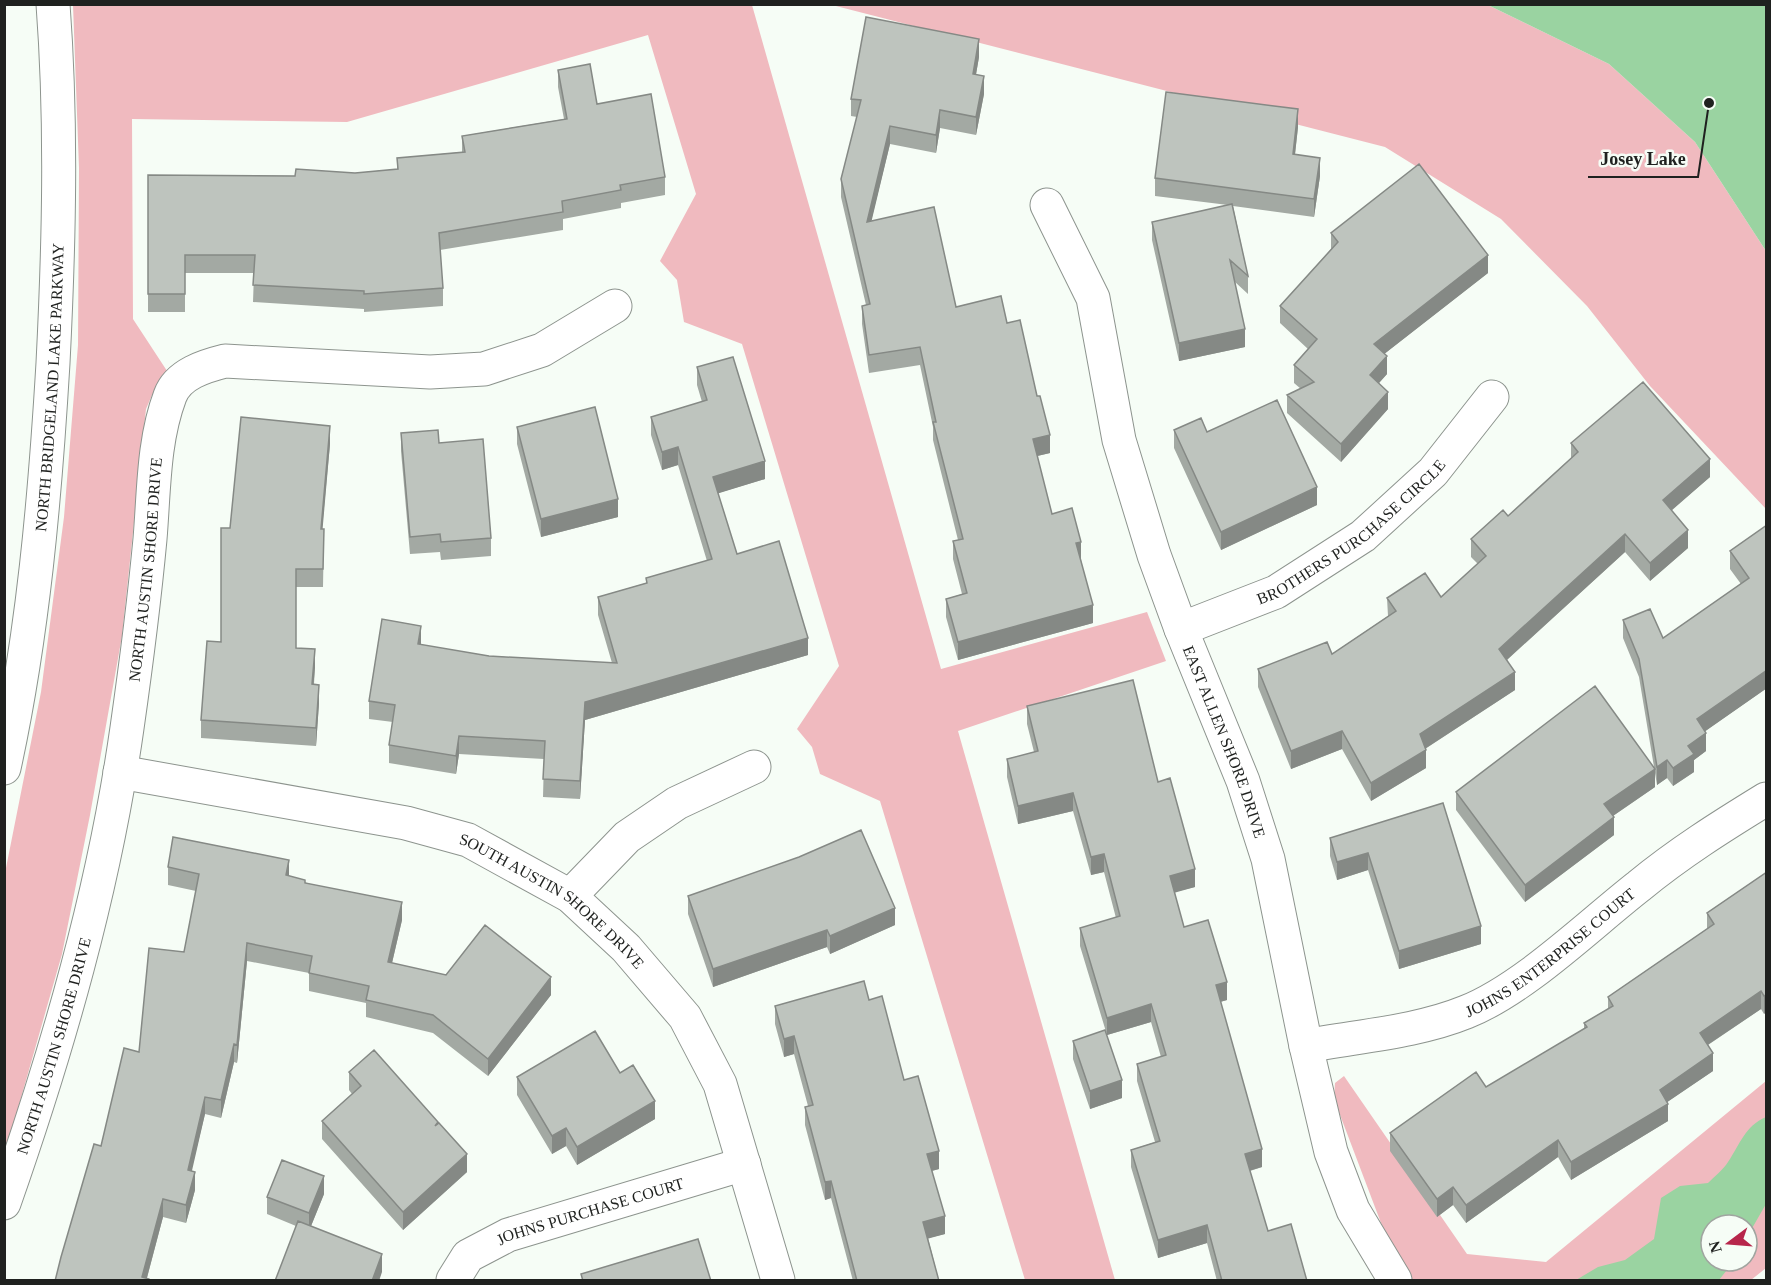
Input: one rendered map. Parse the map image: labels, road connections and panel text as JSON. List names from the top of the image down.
{
  "streets": {
    "street": [
      "NORTH BRIDGELAND LAKE PARKWAY",
      "BROTHERS PURCHASE CIRCLE",
      "NORTH AUSTIN SHORE DRIVE",
      "EAST ALLEN SHORE DRIVE",
      "SOUTH AUSTIN SHORE DRIVE",
      "JOHNS ENTERPRISE COURT",
      "JOHNS PURCHASE COURT"
    ]
  },
  "crossings": [
    ["BROTHERS PURCHASE CIRCLE", "EAST ALLEN SHORE DRIVE"],
    ["NORTH AUSTIN SHORE DRIVE", "SOUTH AUSTIN SHORE DRIVE"],
    ["EAST ALLEN SHORE DRIVE", "JOHNS ENTERPRISE COURT"],
    ["SOUTH AUSTIN SHORE DRIVE", "JOHNS PURCHASE COURT"]
  ],
  "places": ["Josey Lake"],
  "north": "left"
}
